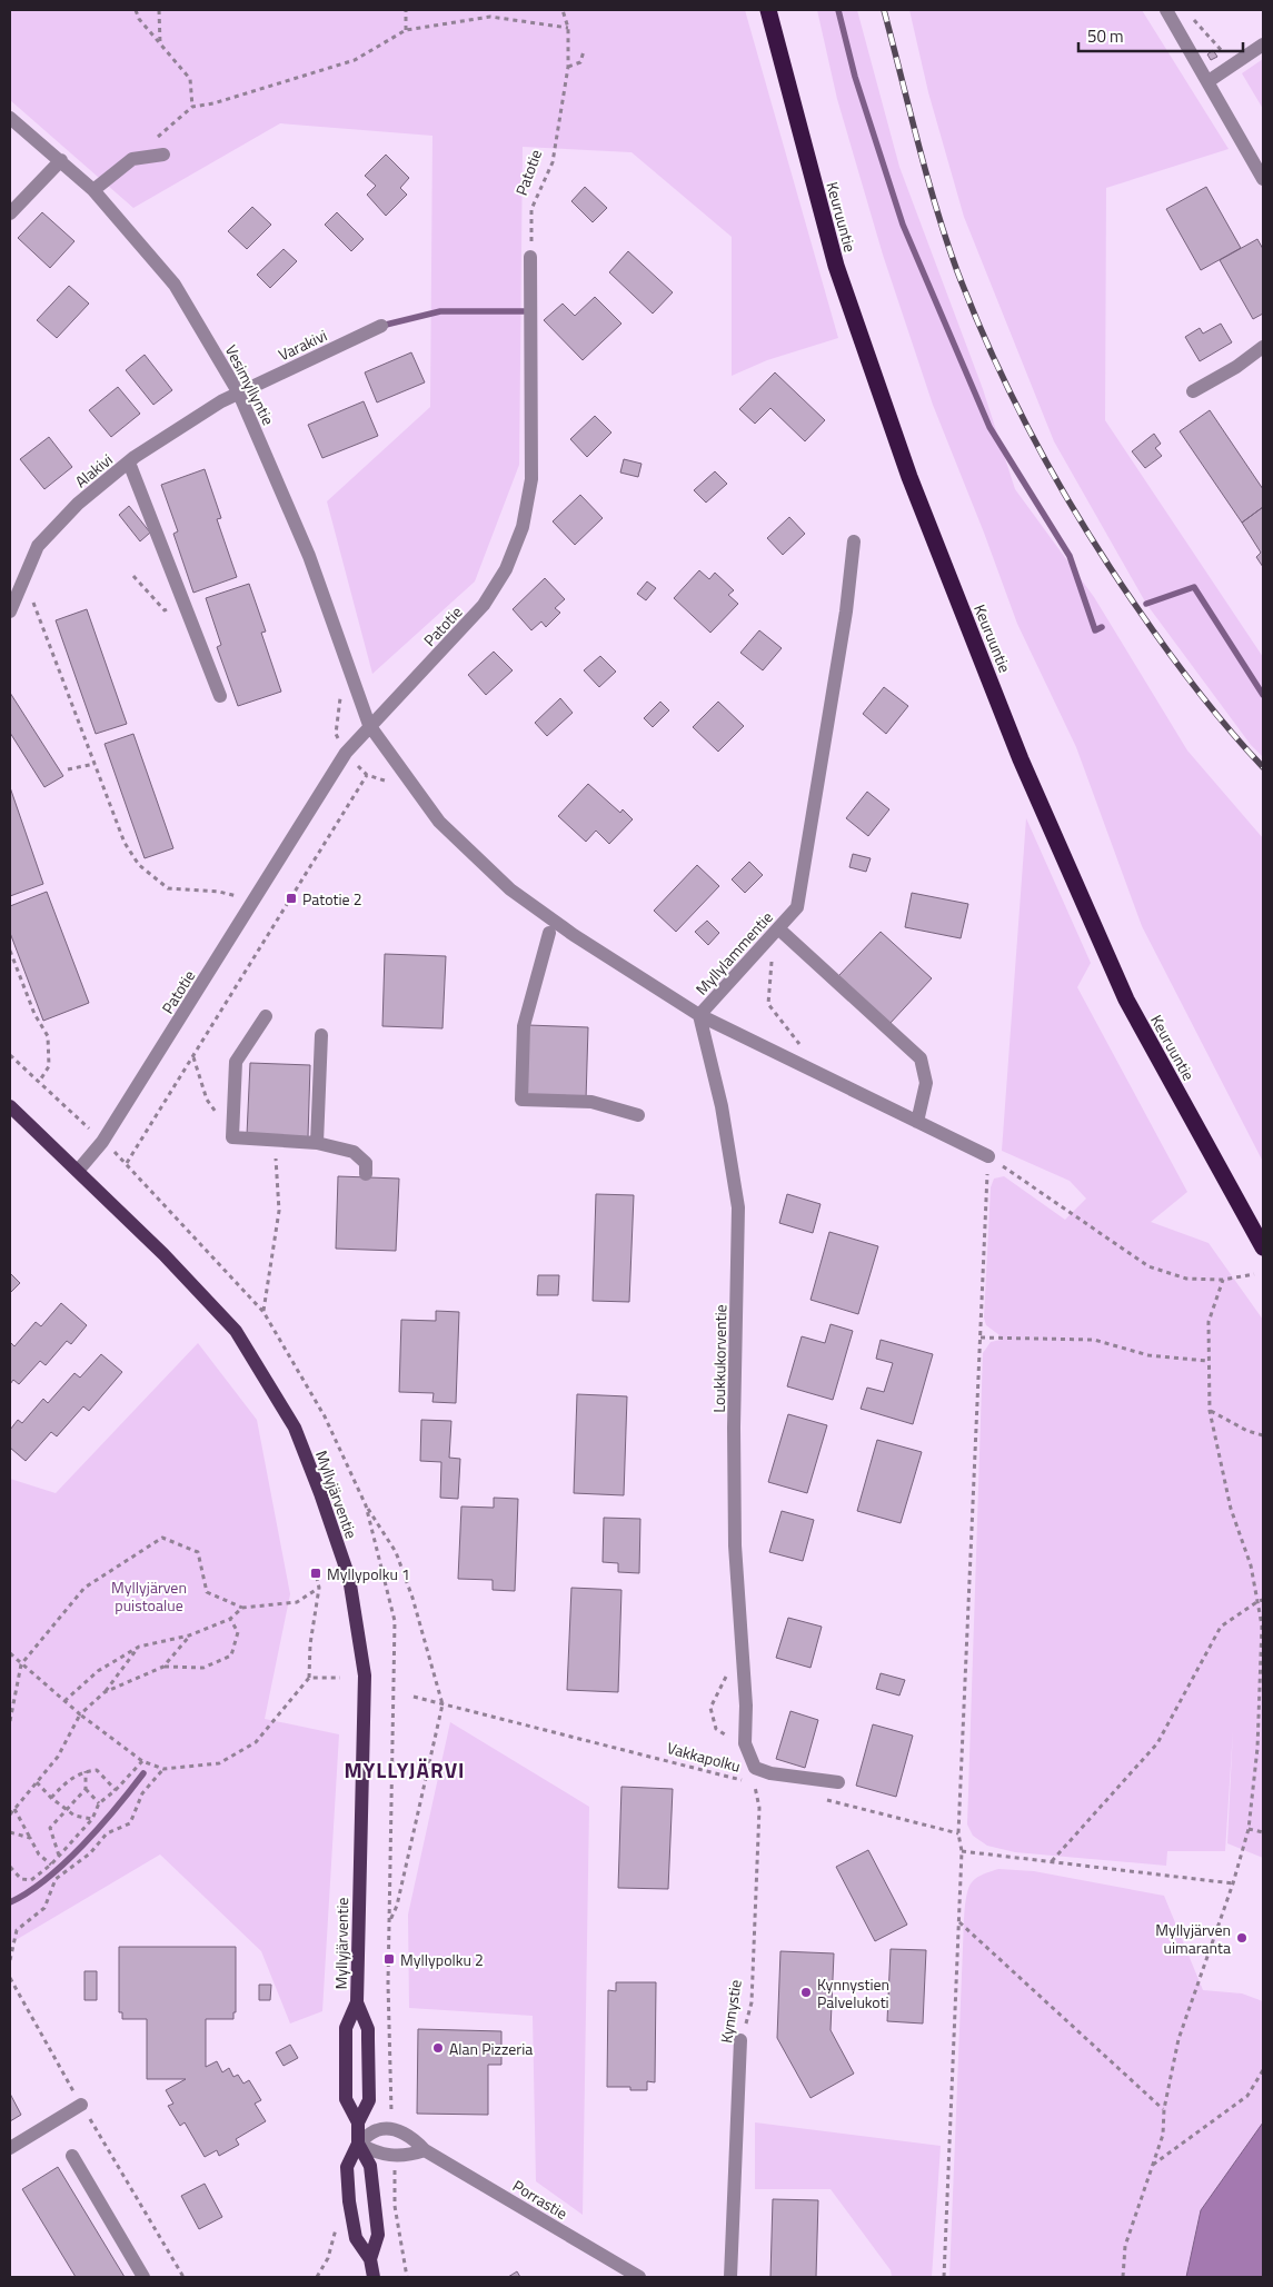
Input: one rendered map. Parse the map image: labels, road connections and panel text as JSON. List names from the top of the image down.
{
  "streets": {
    "highway": ["Keuruuntie"],
    "main road": ["Myllyjärventie"],
    "street": [
      "Patotie",
      "Varakivi",
      "Vesimyllyntie",
      "Alakivi",
      "Myllylammentie",
      "Loukkukorventie",
      "Kynnystie",
      "Porrastie"
    ],
    "path": ["Vakkapolku"]
  },
  "crossings": [
    ["Patotie", "Vesimyllyntie"],
    ["Patotie", "Myllylammentie"],
    ["Patotie", "Myllyjärventie"],
    ["Varakivi", "Vesimyllyntie"],
    ["Varakivi", "Alakivi"],
    ["Vesimyllyntie", "Alakivi"],
    ["Vesimyllyntie", "Myllylammentie"],
    ["Myllylammentie", "Loukkukorventie"],
    ["Vakkapolku", "Kynnystie"]
  ],
  "districts": ["MYLLYJÄRVI"],
  "parks": ["Myllyjärven puistoalue"],
  "places": {
    "transit": ["Patotie 2", "Myllypolku 1", "Myllypolku 2"],
    "other": ["Myllyjärven uimaranta", "Kynnystien Palvelukoti", "Alan Pizzeria"]
  },
  "scale_bar": "50 m"
}
